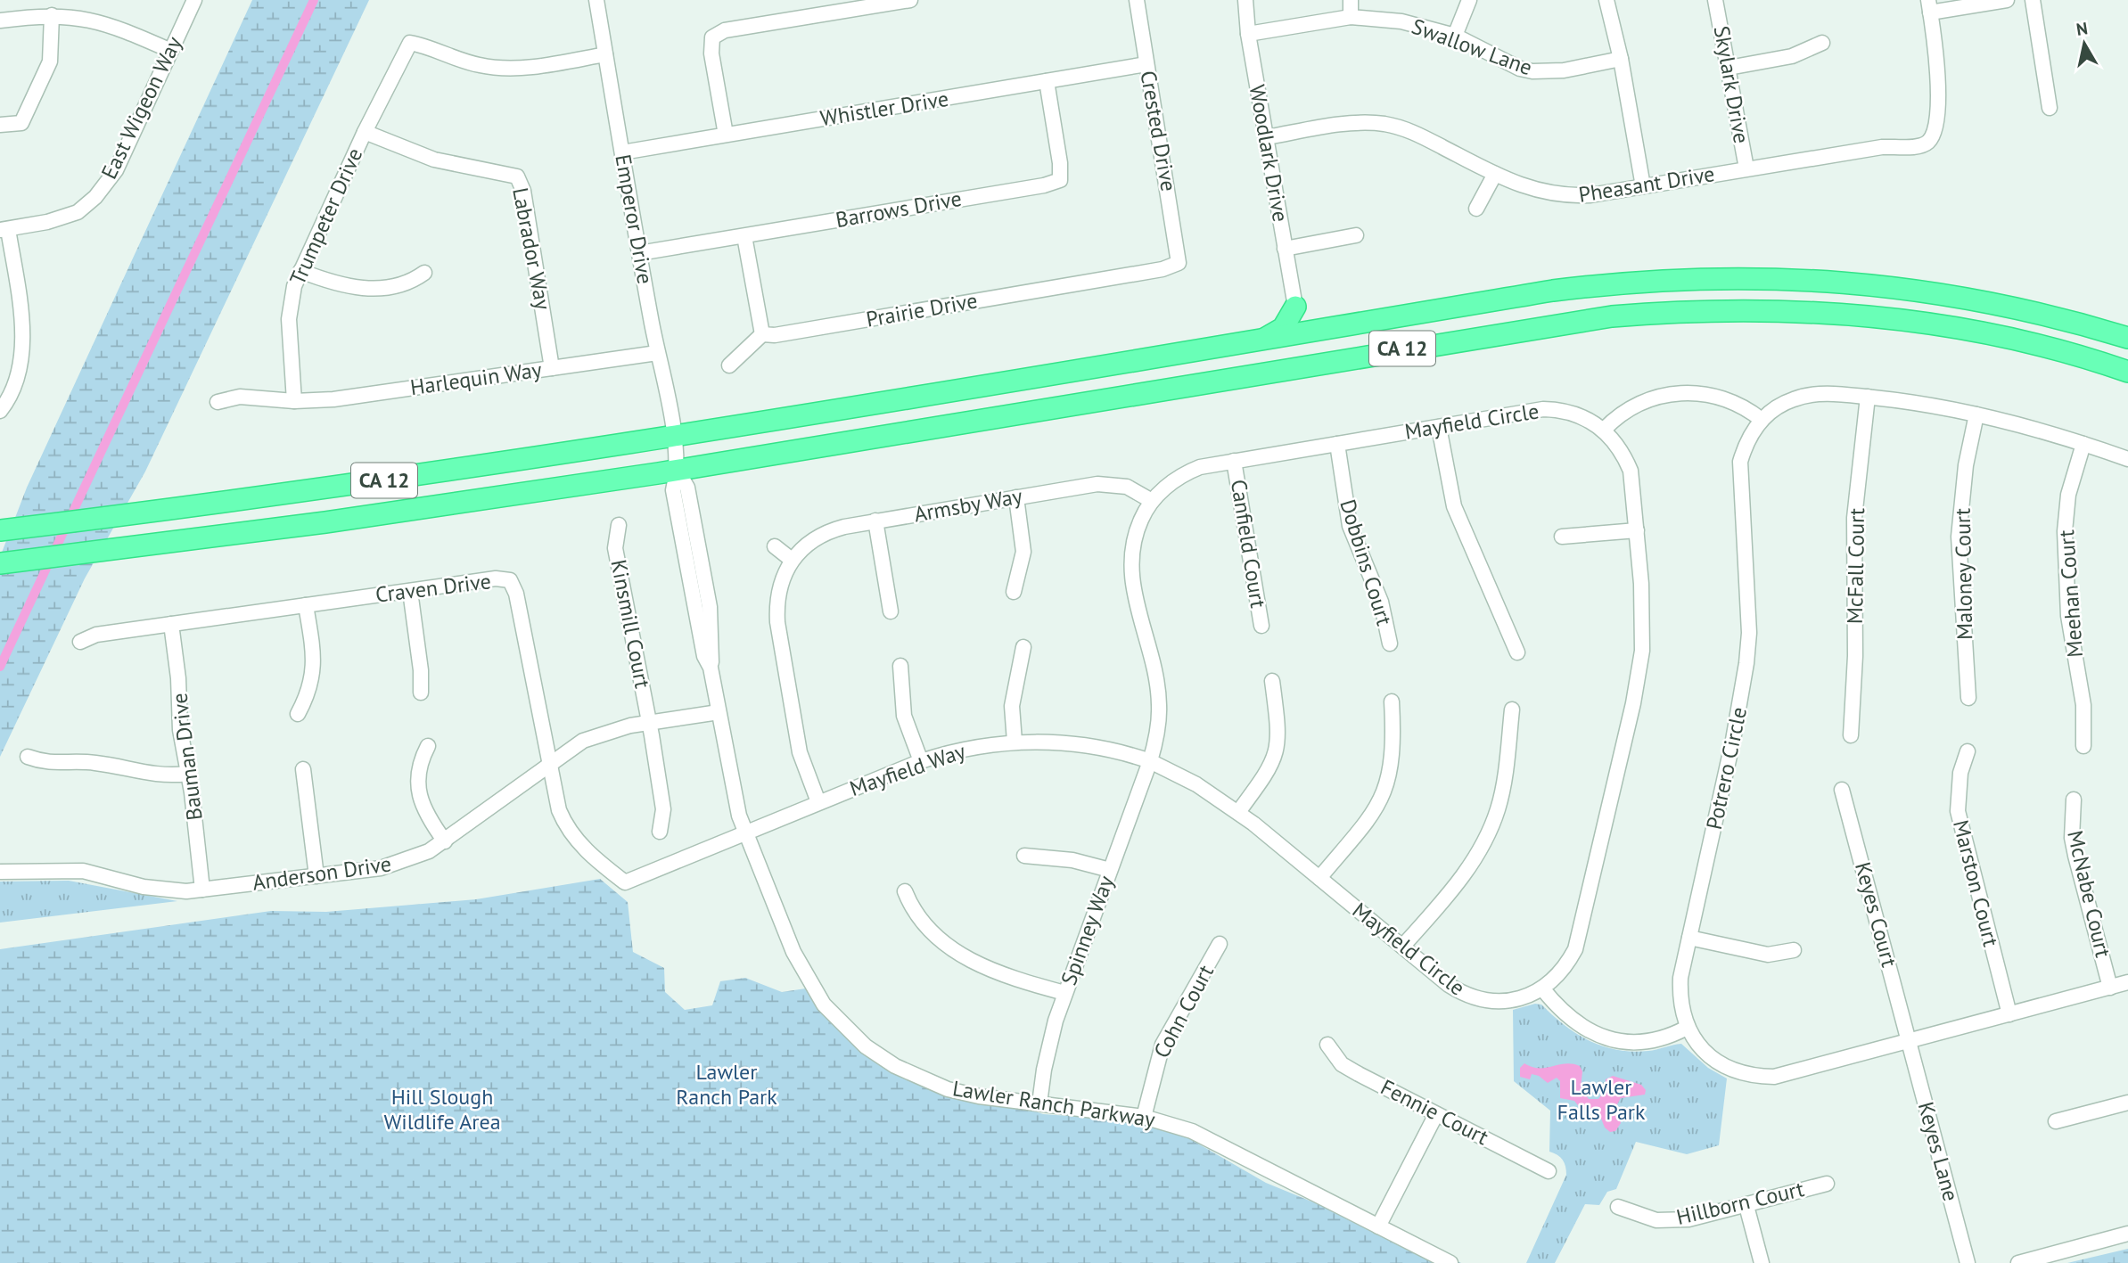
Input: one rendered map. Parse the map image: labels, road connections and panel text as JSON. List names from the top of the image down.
{
  "streets": {
    "highway": ["CA 12"],
    "street": [
      "Swallow Lane",
      "Skylark Drive",
      "East Wigeon Way",
      "Whistler Drive",
      "Crested Drive",
      "Woodlark Drive",
      "Pheasant Drive",
      "Barrows Drive",
      "Trumpeter Drive",
      "Emperor Drive",
      "Labrador Way",
      "Prairie Drive",
      "Harlequin Way",
      "Mayfield Circle",
      "Armsby Way",
      "Canfield Court",
      "Dobbins Court",
      "McFall Court",
      "Maloney Court",
      "Craven Drive",
      "Meehan Court",
      "Kinsmill Court",
      "Bauman Drive",
      "Potrero Circle",
      "Mayfield Way",
      "Anderson Drive",
      "Marston Court",
      "McNabe Court",
      "Keyes Court",
      "Spinney Way",
      "Cohn Court",
      "Lawler Ranch Parkway",
      "Fennie Court",
      "Keyes Lane",
      "Hillborn Court"
    ]
  },
  "crossings": [
    ["Swallow Lane", "Woodlark Drive"],
    ["Skylark Drive", "Pheasant Drive"],
    ["Whistler Drive", "Crested Drive"],
    ["Whistler Drive", "Barrows Drive"],
    ["Whistler Drive", "Emperor Drive"],
    ["Crested Drive", "Prairie Drive"],
    ["Woodlark Drive", "Pheasant Drive"],
    ["Barrows Drive", "Emperor Drive"],
    ["Trumpeter Drive", "Emperor Drive"],
    ["Trumpeter Drive", "Labrador Way"],
    ["Trumpeter Drive", "Harlequin Way"],
    ["Emperor Drive", "CA 12"],
    ["Emperor Drive", "Harlequin Way"],
    ["Emperor Drive", "Lawler Ranch Parkway"],
    ["Labrador Way", "Harlequin Way"],
    ["CA 12", "Lawler Ranch Parkway"],
    ["Mayfield Circle", "Armsby Way"],
    ["Mayfield Circle", "Canfield Court"],
    ["Mayfield Circle", "Dobbins Court"],
    ["Mayfield Circle", "Mayfield Way"],
    ["Mayfield Circle", "Spinney Way"],
    ["Armsby Way", "Mayfield Way"],
    ["McFall Court", "Potrero Circle"],
    ["Maloney Court", "Potrero Circle"],
    ["Craven Drive", "Bauman Drive"],
    ["Craven Drive", "Mayfield Way"],
    ["Craven Drive", "Anderson Drive"],
    ["Meehan Court", "Potrero Circle"],
    ["Kinsmill Court", "Anderson Drive"],
    ["Bauman Drive", "Anderson Drive"],
    ["Potrero Circle", "Marston Court"],
    ["Potrero Circle", "McNabe Court"],
    ["Potrero Circle", "Keyes Court"],
    ["Potrero Circle", "Keyes Lane"],
    ["Mayfield Way", "Anderson Drive"],
    ["Mayfield Way", "Spinney Way"],
    ["Mayfield Way", "Lawler Ranch Parkway"],
    ["Anderson Drive", "Lawler Ranch Parkway"],
    ["Keyes Court", "Keyes Lane"],
    ["Spinney Way", "Lawler Ranch Parkway"],
    ["Cohn Court", "Lawler Ranch Parkway"]
  ],
  "parks": ["Lawler Ranch Park", "Lawler Falls Park", "Hill Slough Wildlife Area"],
  "north": "top"
}
